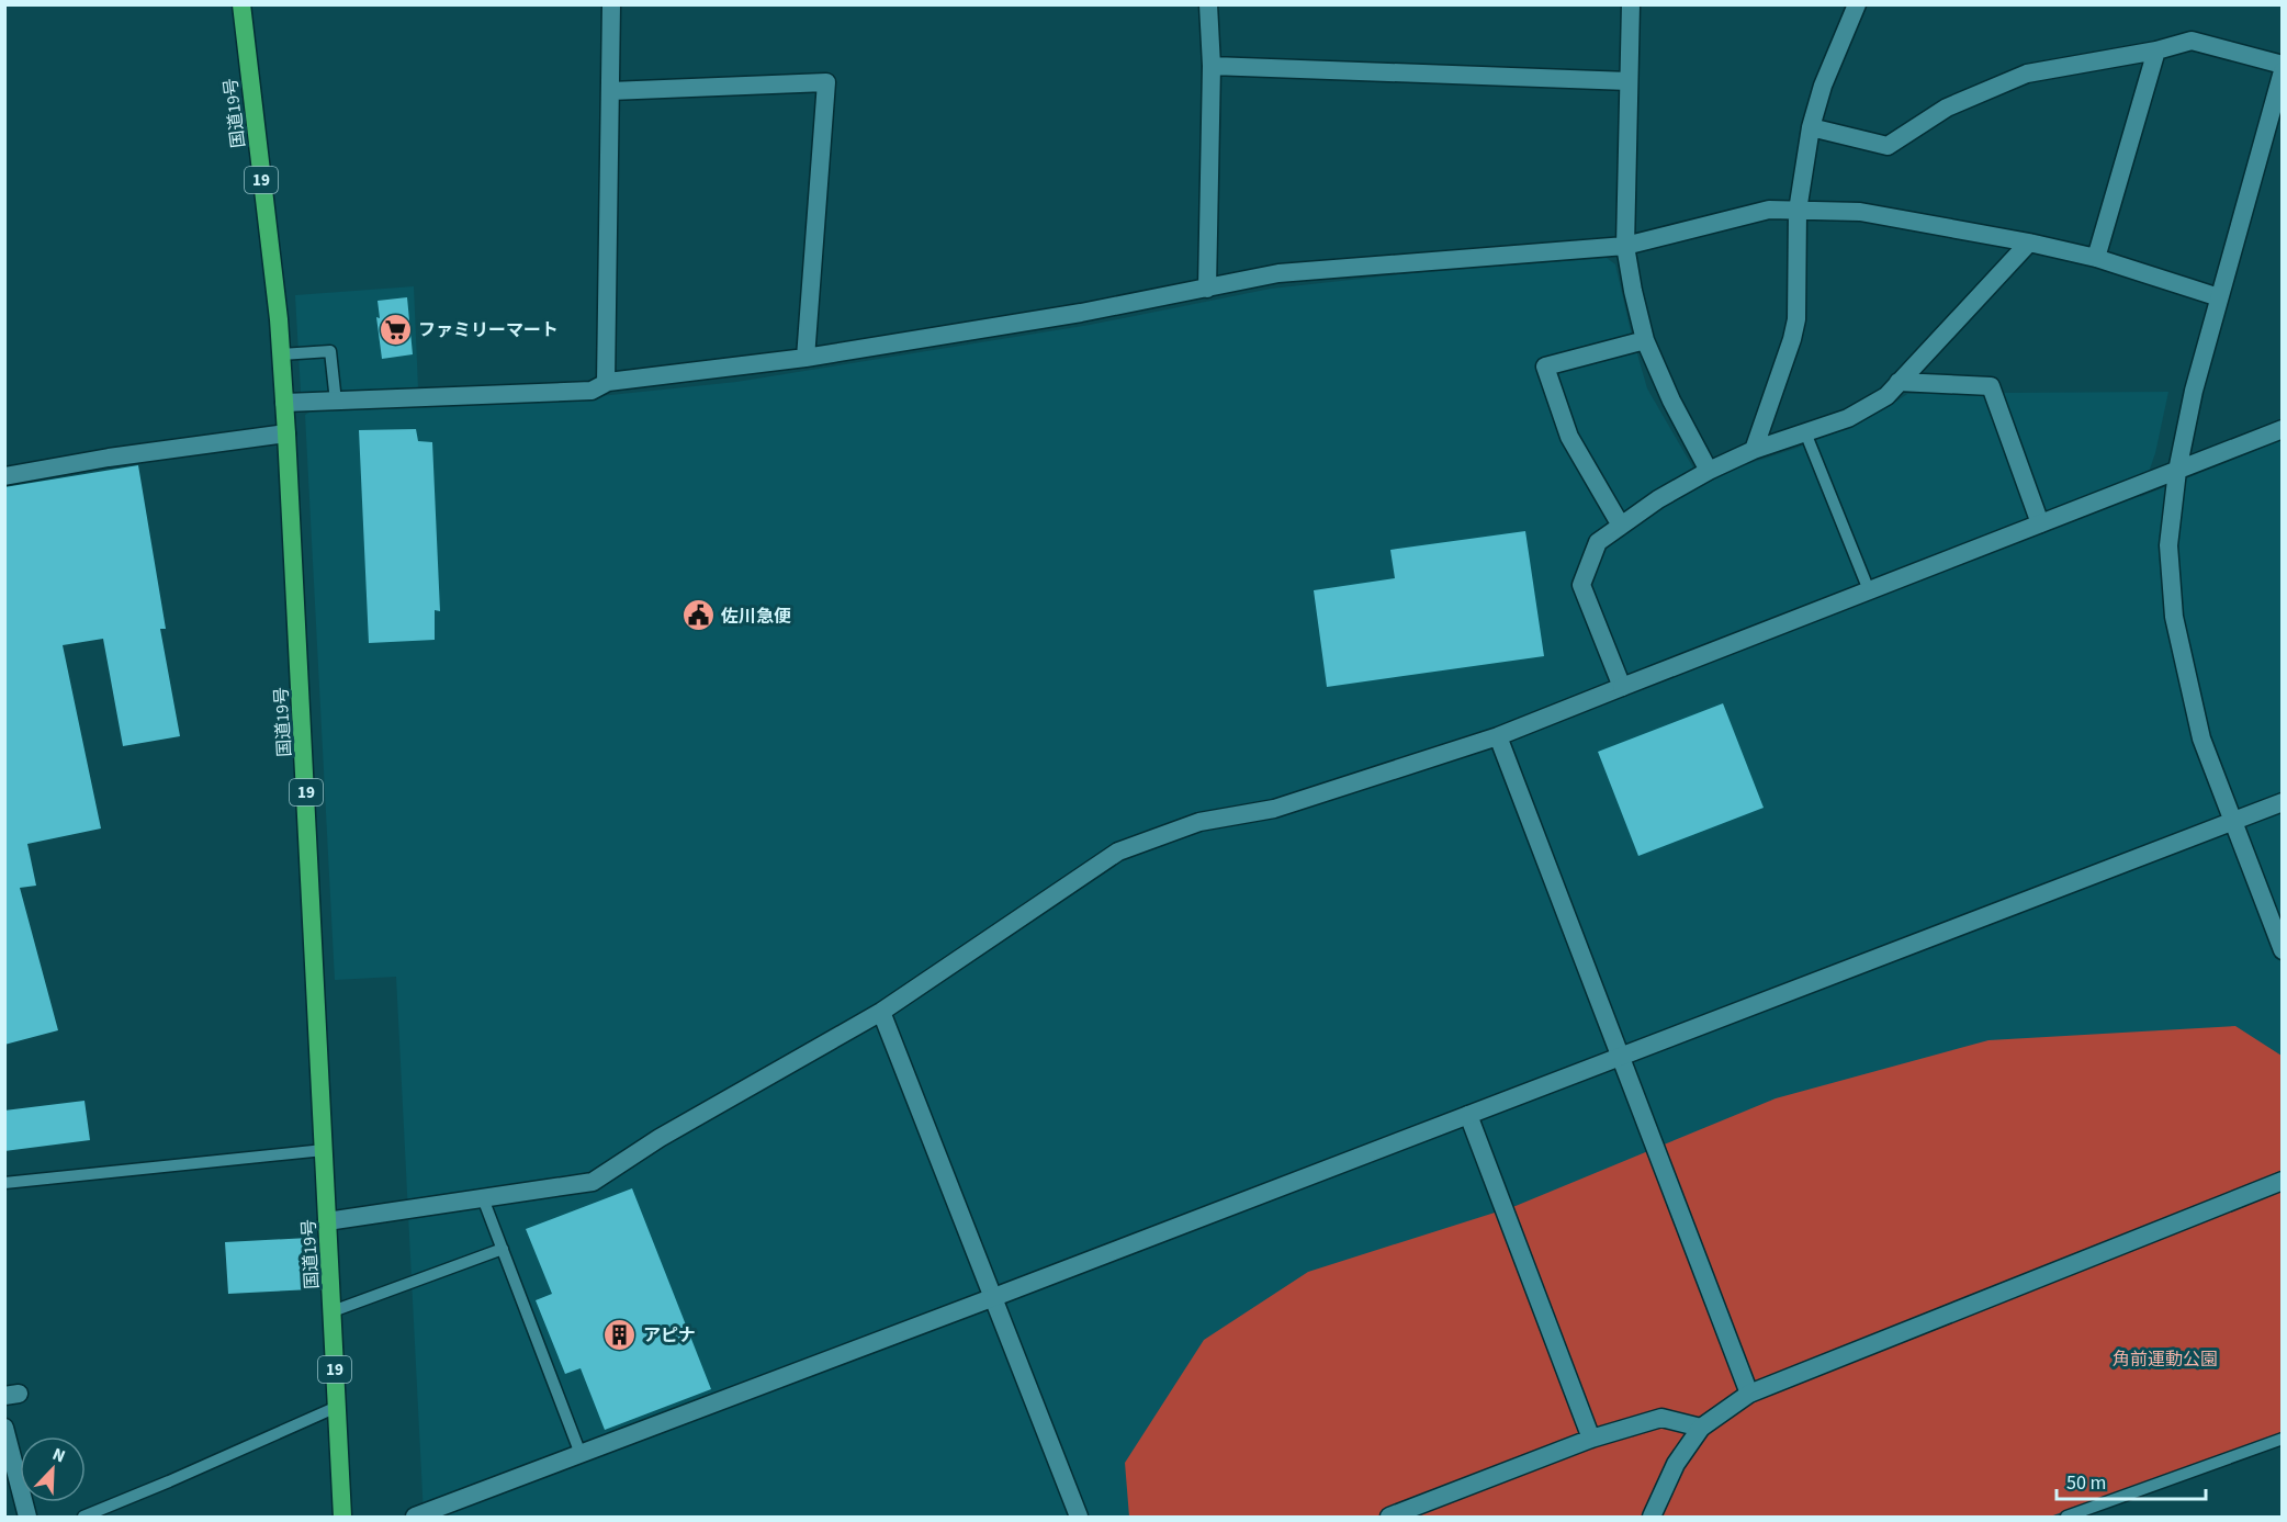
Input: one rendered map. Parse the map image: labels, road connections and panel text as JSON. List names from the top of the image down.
{
  "streets": {
    "highway": ["国道19号", "19"]
  },
  "parks": ["角前運動公園"],
  "places": {
    "supermarket": ["ファミリーマート"],
    "public building": ["佐川急便"],
    "building": ["アピナ"]
  },
  "scale_bar": "50 m",
  "north": "top right"
}
